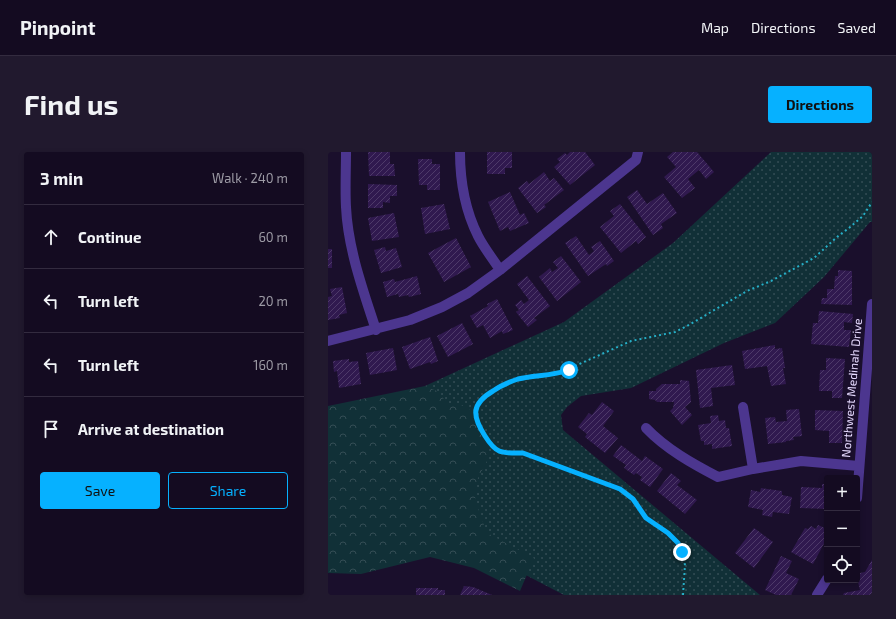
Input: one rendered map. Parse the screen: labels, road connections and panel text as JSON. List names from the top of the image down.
{
  "streets": {
    "street": ["Northwest Medinah Drive"]
  },
  "page": {
    "header": "Pinpoint",
    "nav": ["Map", "Directions", "Saved"],
    "buttons": [
      "Directions",
      ["Save", "Share"]
    ],
    "title": "Find us",
    "heading": ["3 min", "Walk · 240 m"],
    "list": [
      ["Continue", "60 m"],
      ["Turn left", "20 m"],
      ["Turn left", "160 m"],
      "Arrive at destination"
    ],
    "map_buttons": ["+", "−"]
  }
}
